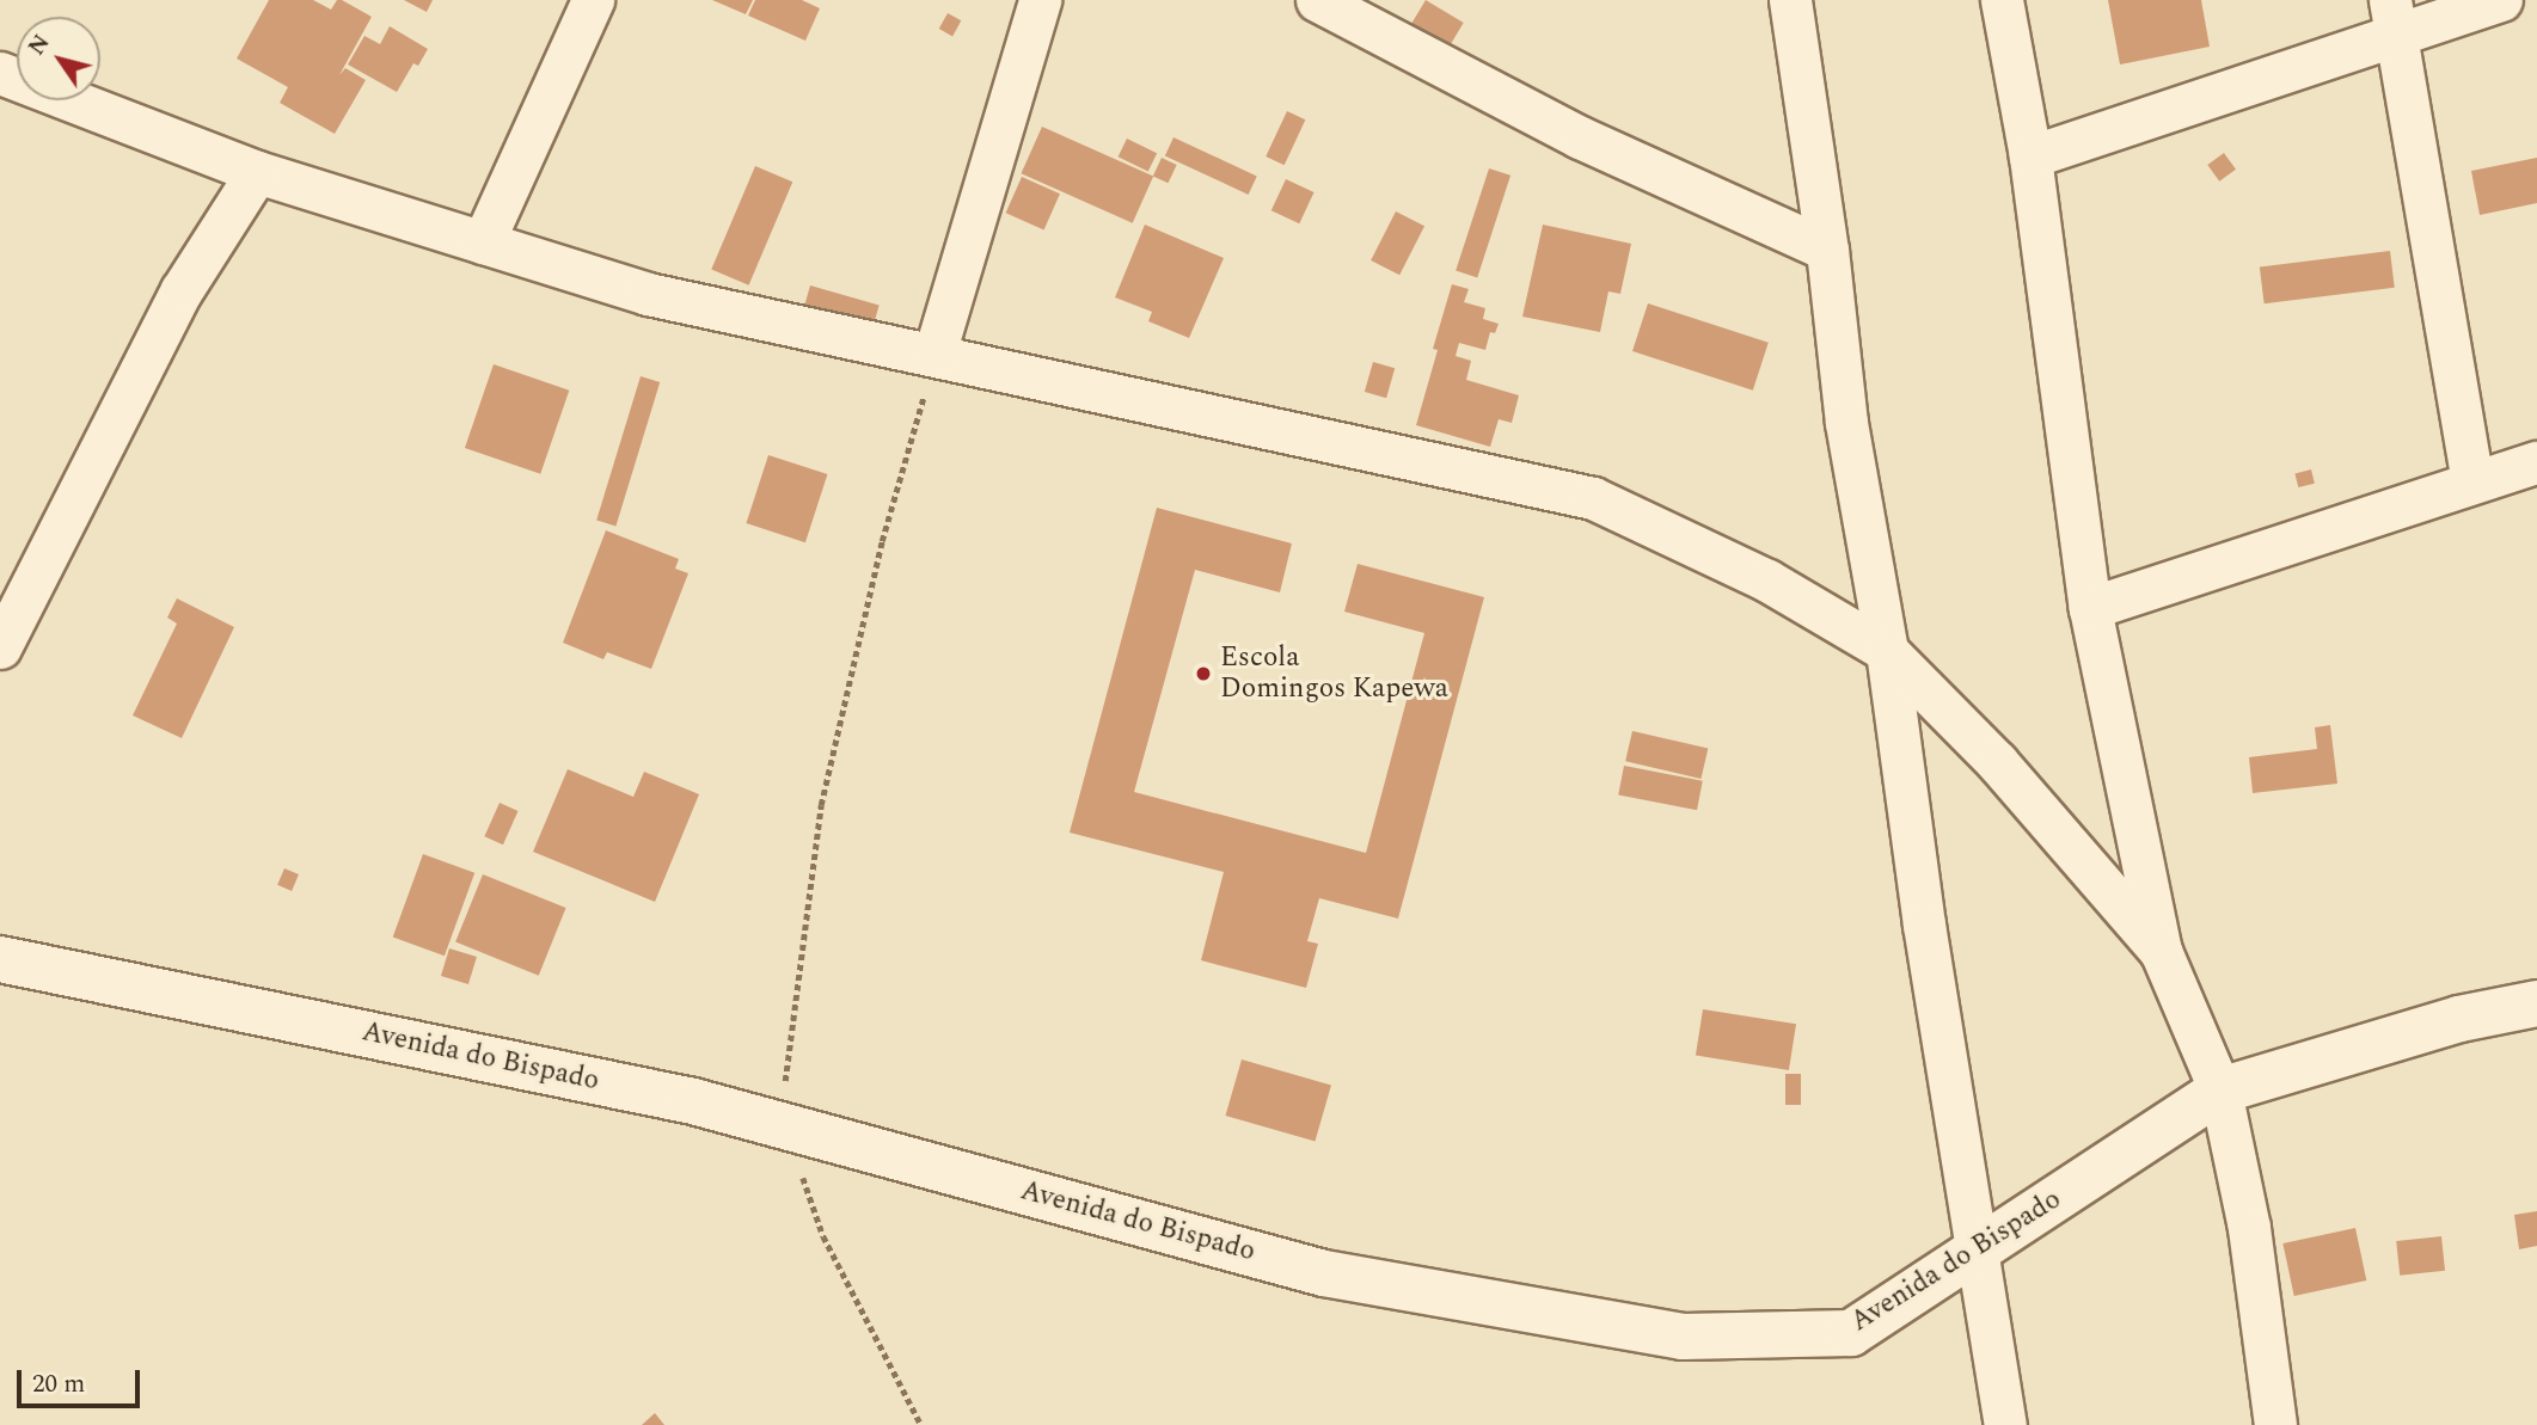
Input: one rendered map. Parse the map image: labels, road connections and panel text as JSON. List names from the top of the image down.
{
  "streets": {
    "main road": ["Avenida do Bispado"]
  },
  "places": ["Escola Domingos Kapewa"],
  "scale_bar": "20 m",
  "north": "top left"
}
